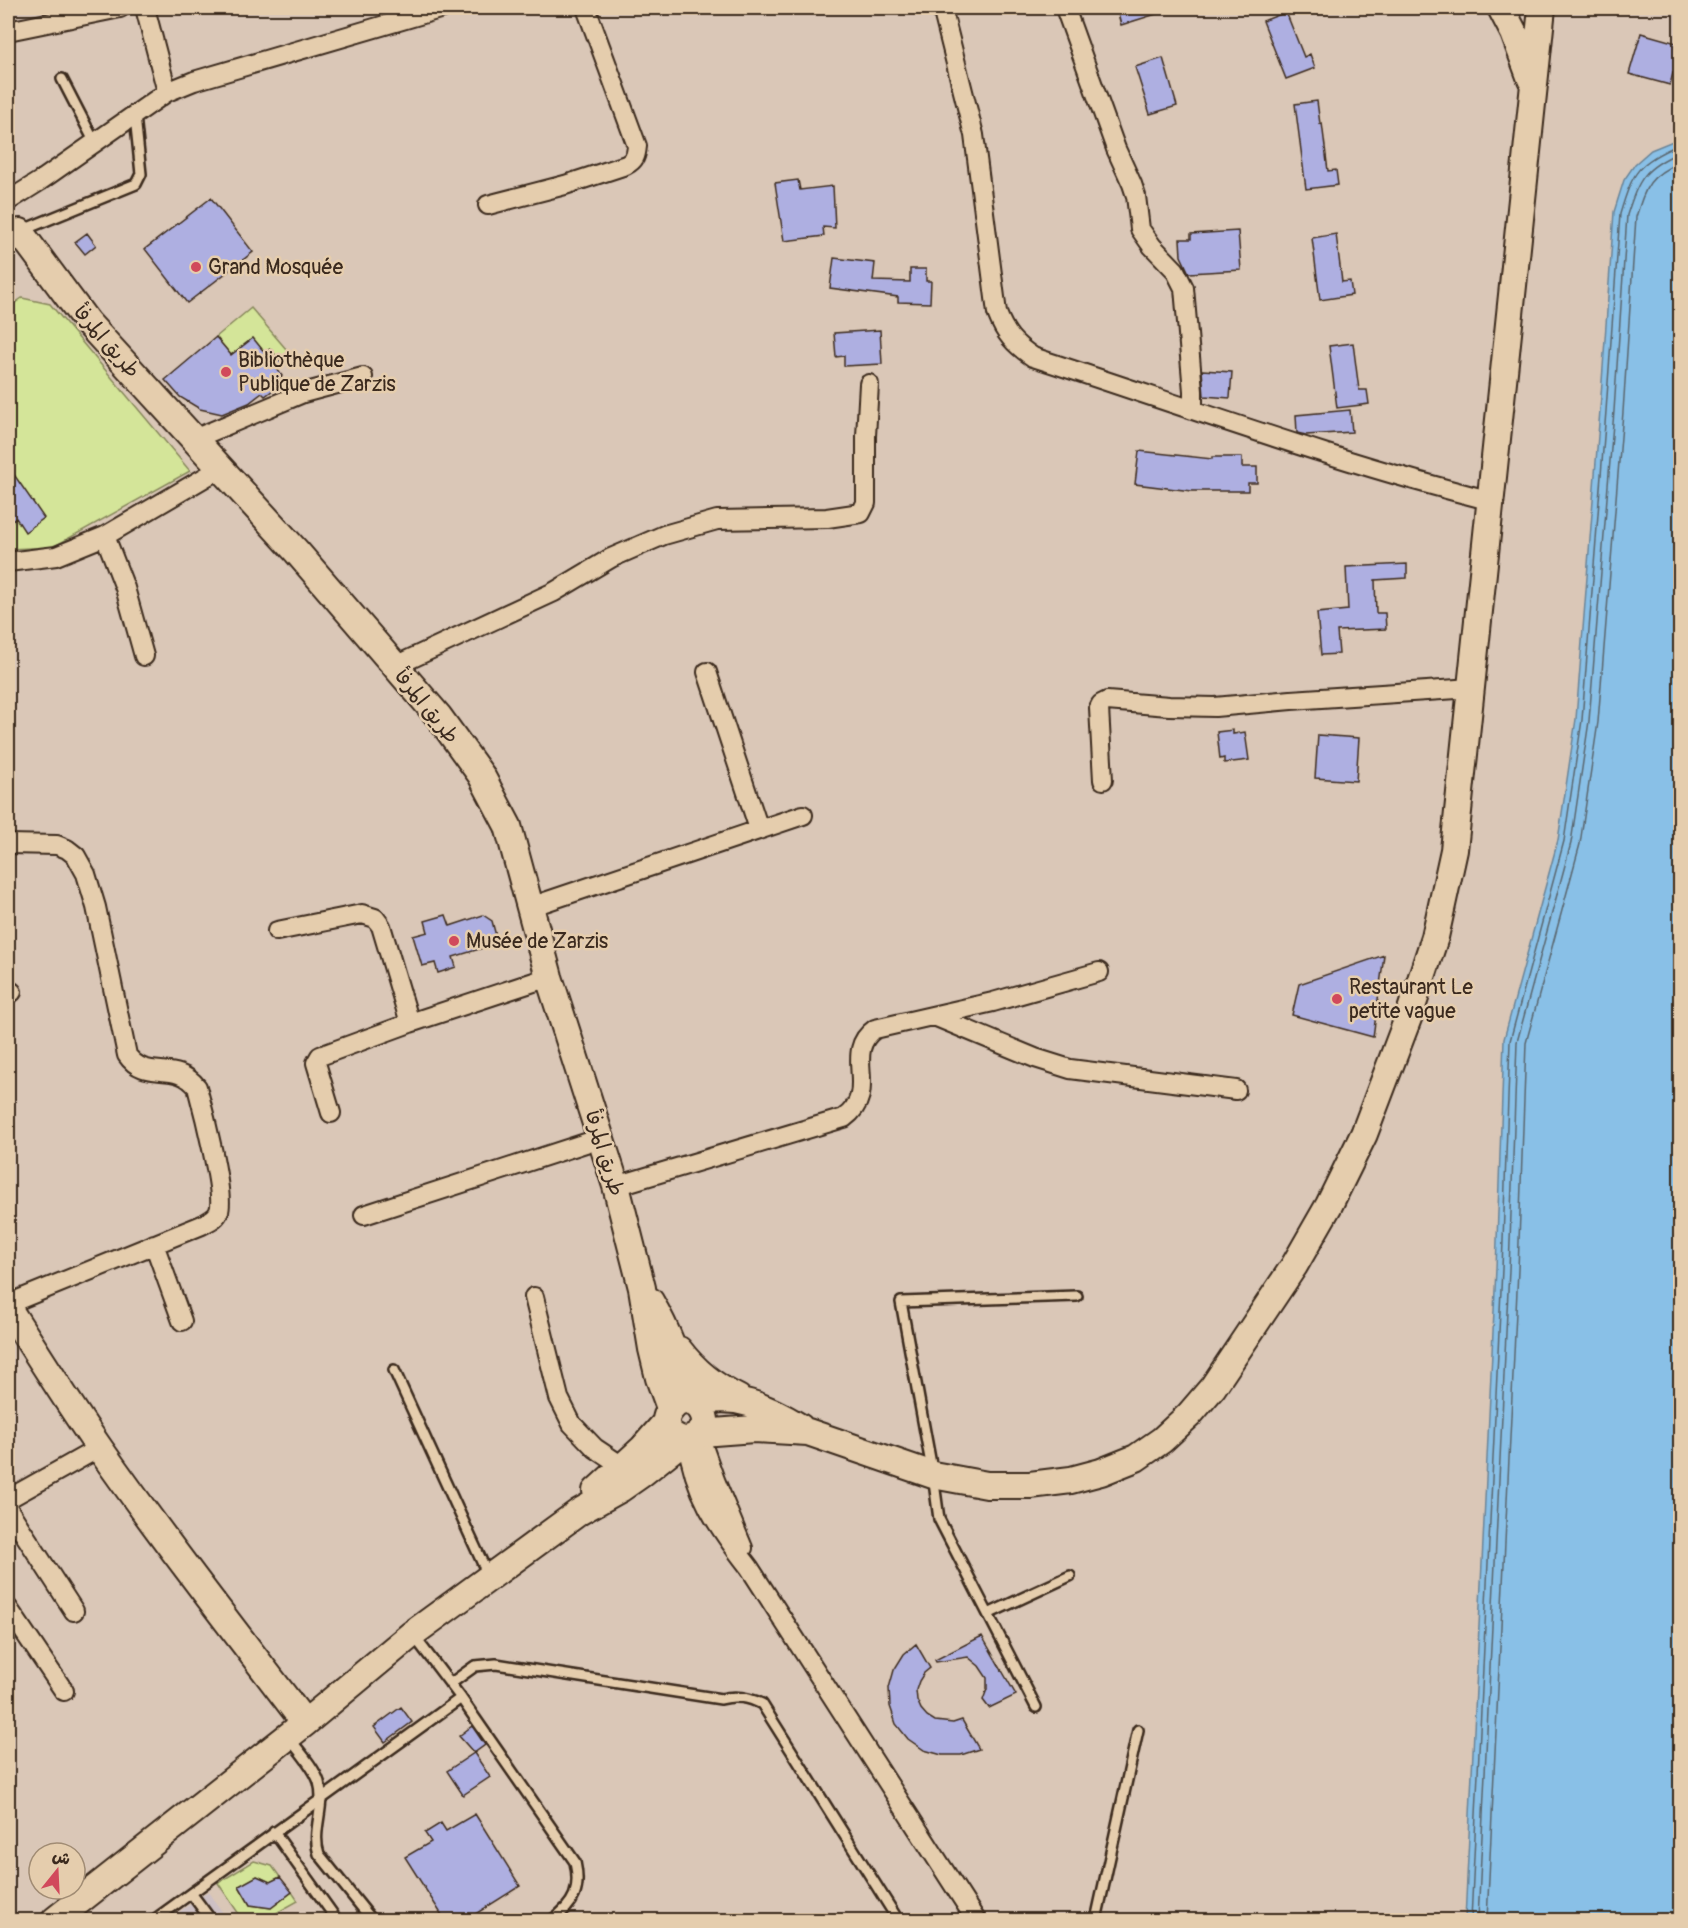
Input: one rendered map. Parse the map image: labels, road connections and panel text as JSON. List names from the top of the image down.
{
  "streets": {
    "street": ["طريق المرفأ"]
  },
  "places": [
    "Grand Mosquée",
    "Bibliothèque Publique de Zarzis",
    "Musée de Zarzis",
    "Restaurant Le petite vague"
  ],
  "north": "top"
}
